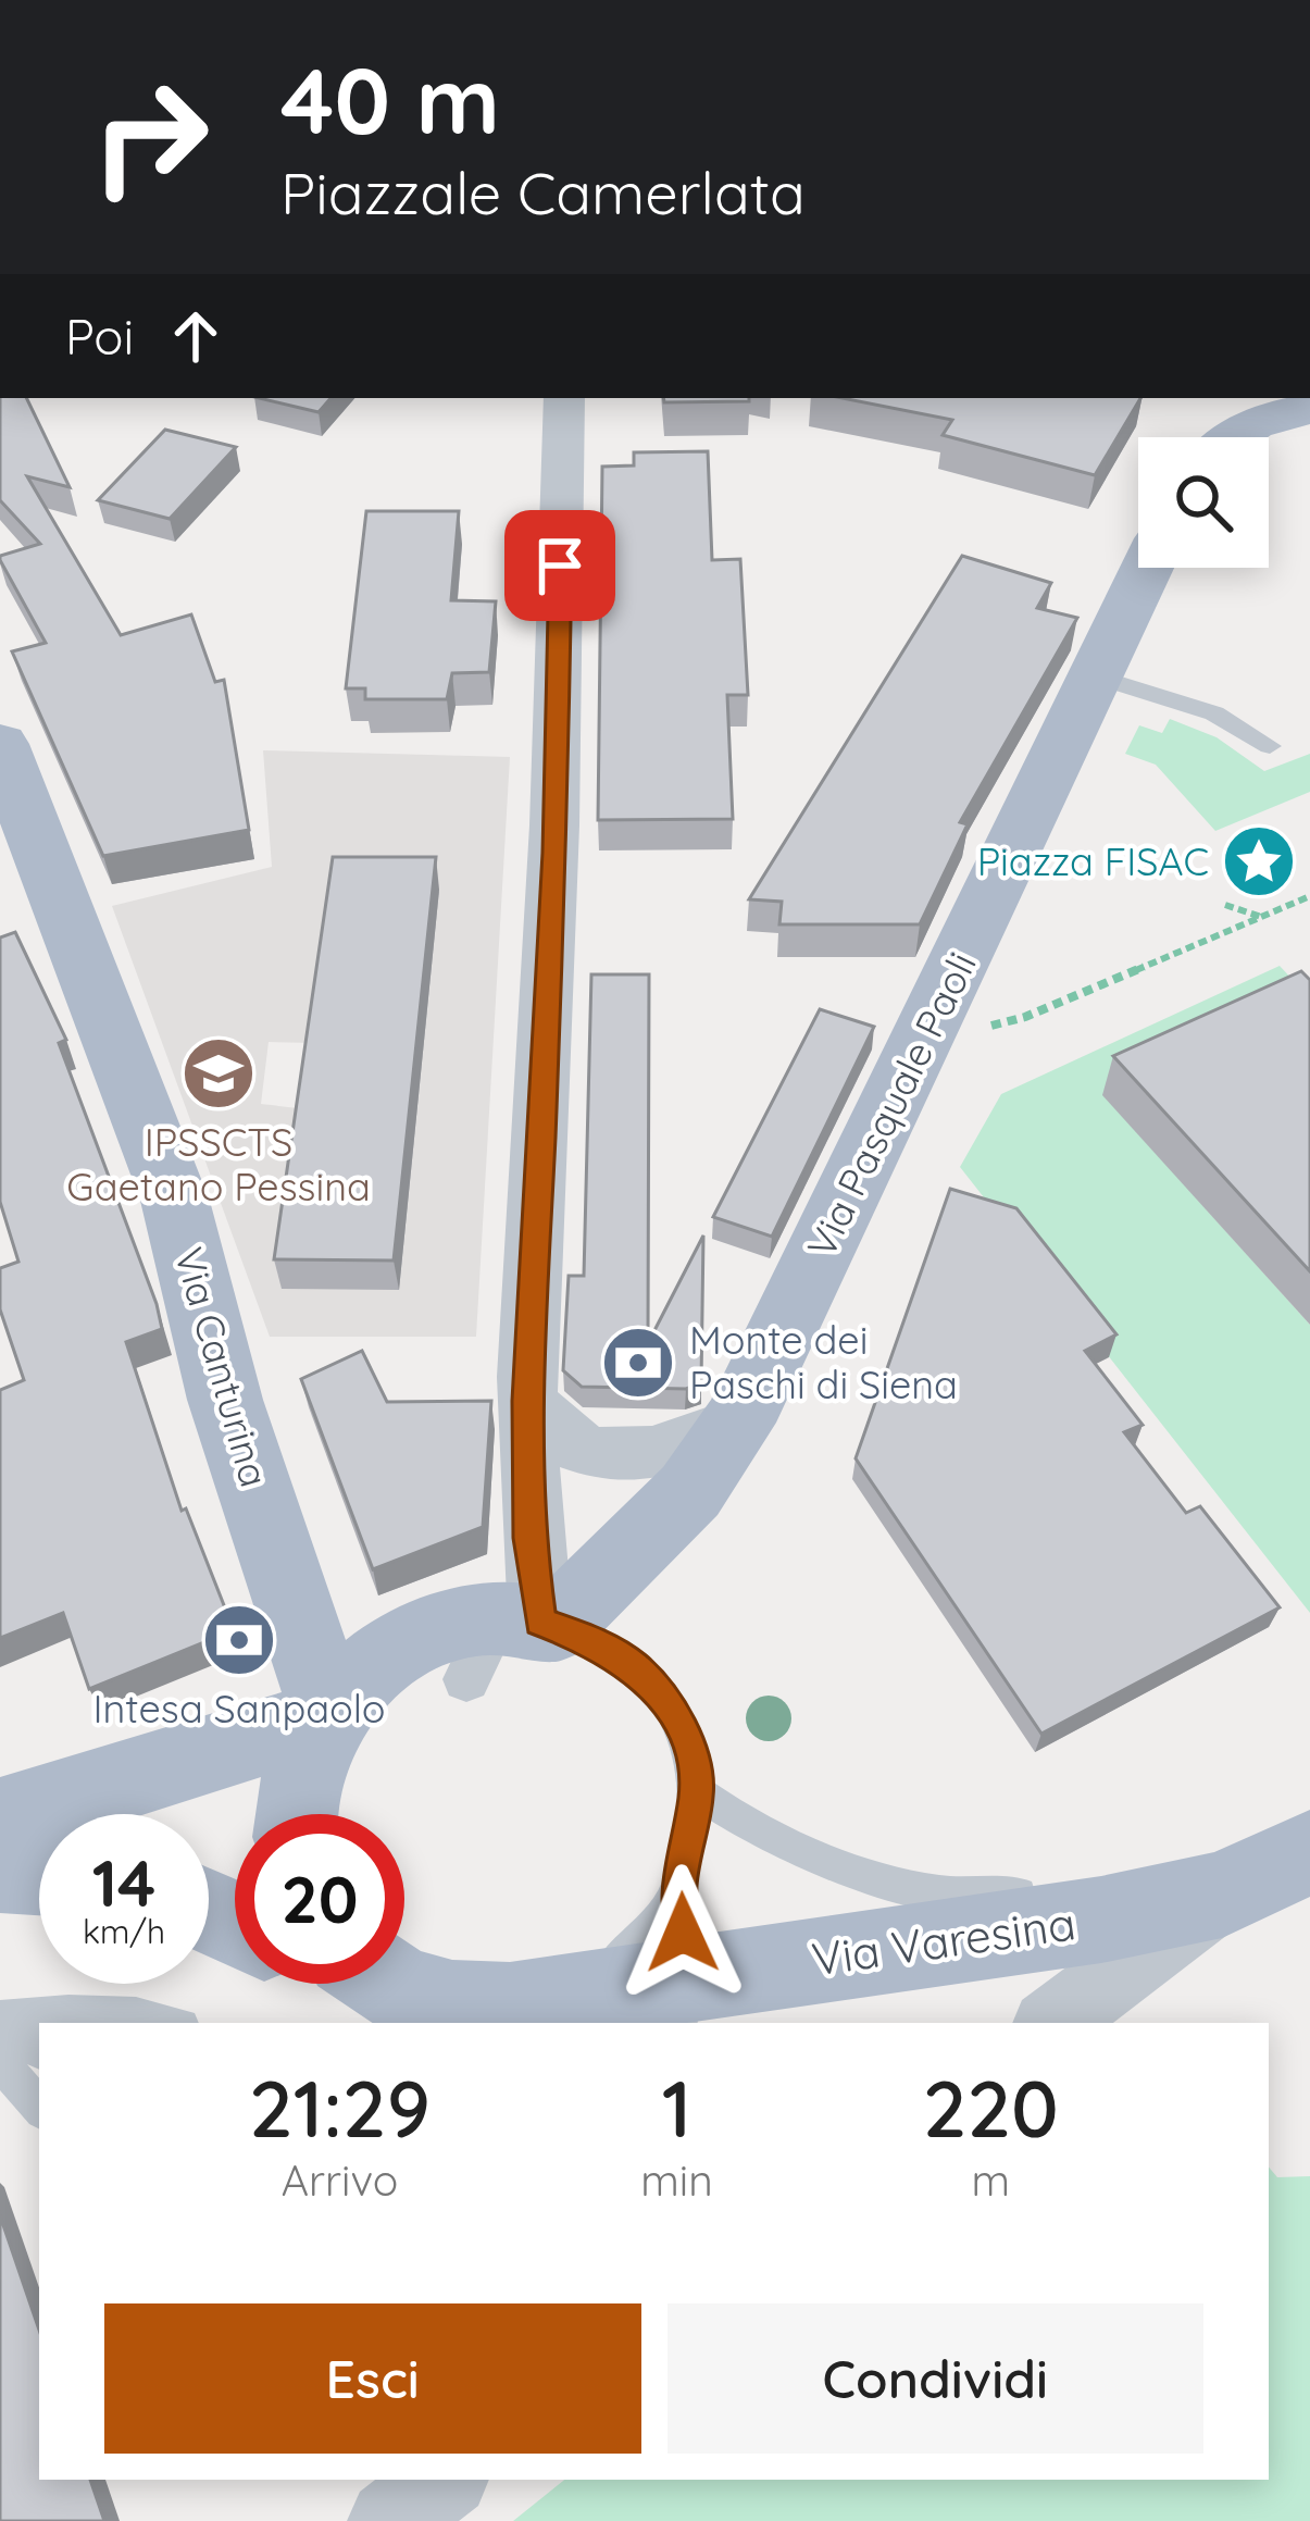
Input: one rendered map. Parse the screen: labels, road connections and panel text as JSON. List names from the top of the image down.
{
  "streets": {
    "main road": ["Via Pasquale Paoli", "Via Canturina", "Via Varesina"]
  },
  "crossings": [
    ["Via Pasquale Paoli", "Via Canturina"]
  ],
  "places": {
    "place": ["Piazza FISAC"],
    "school or university": ["IPSSCTS Gaetano Pessina"],
    "bank": ["Monte dei Paschi di Siena", "Intesa Sanpaolo"]
  },
  "page": {
    "turn": ["40 m", "Piazzale Camerlata"],
    "then": "Poi",
    "speed": "14 km/h",
    "limit": "20",
    "eta": [
      "21:29",
      "Arrivo",
      "1",
      "min",
      "220",
      "m"
    ],
    "buttons": ["Esci", "Condividi"]
  }
}
